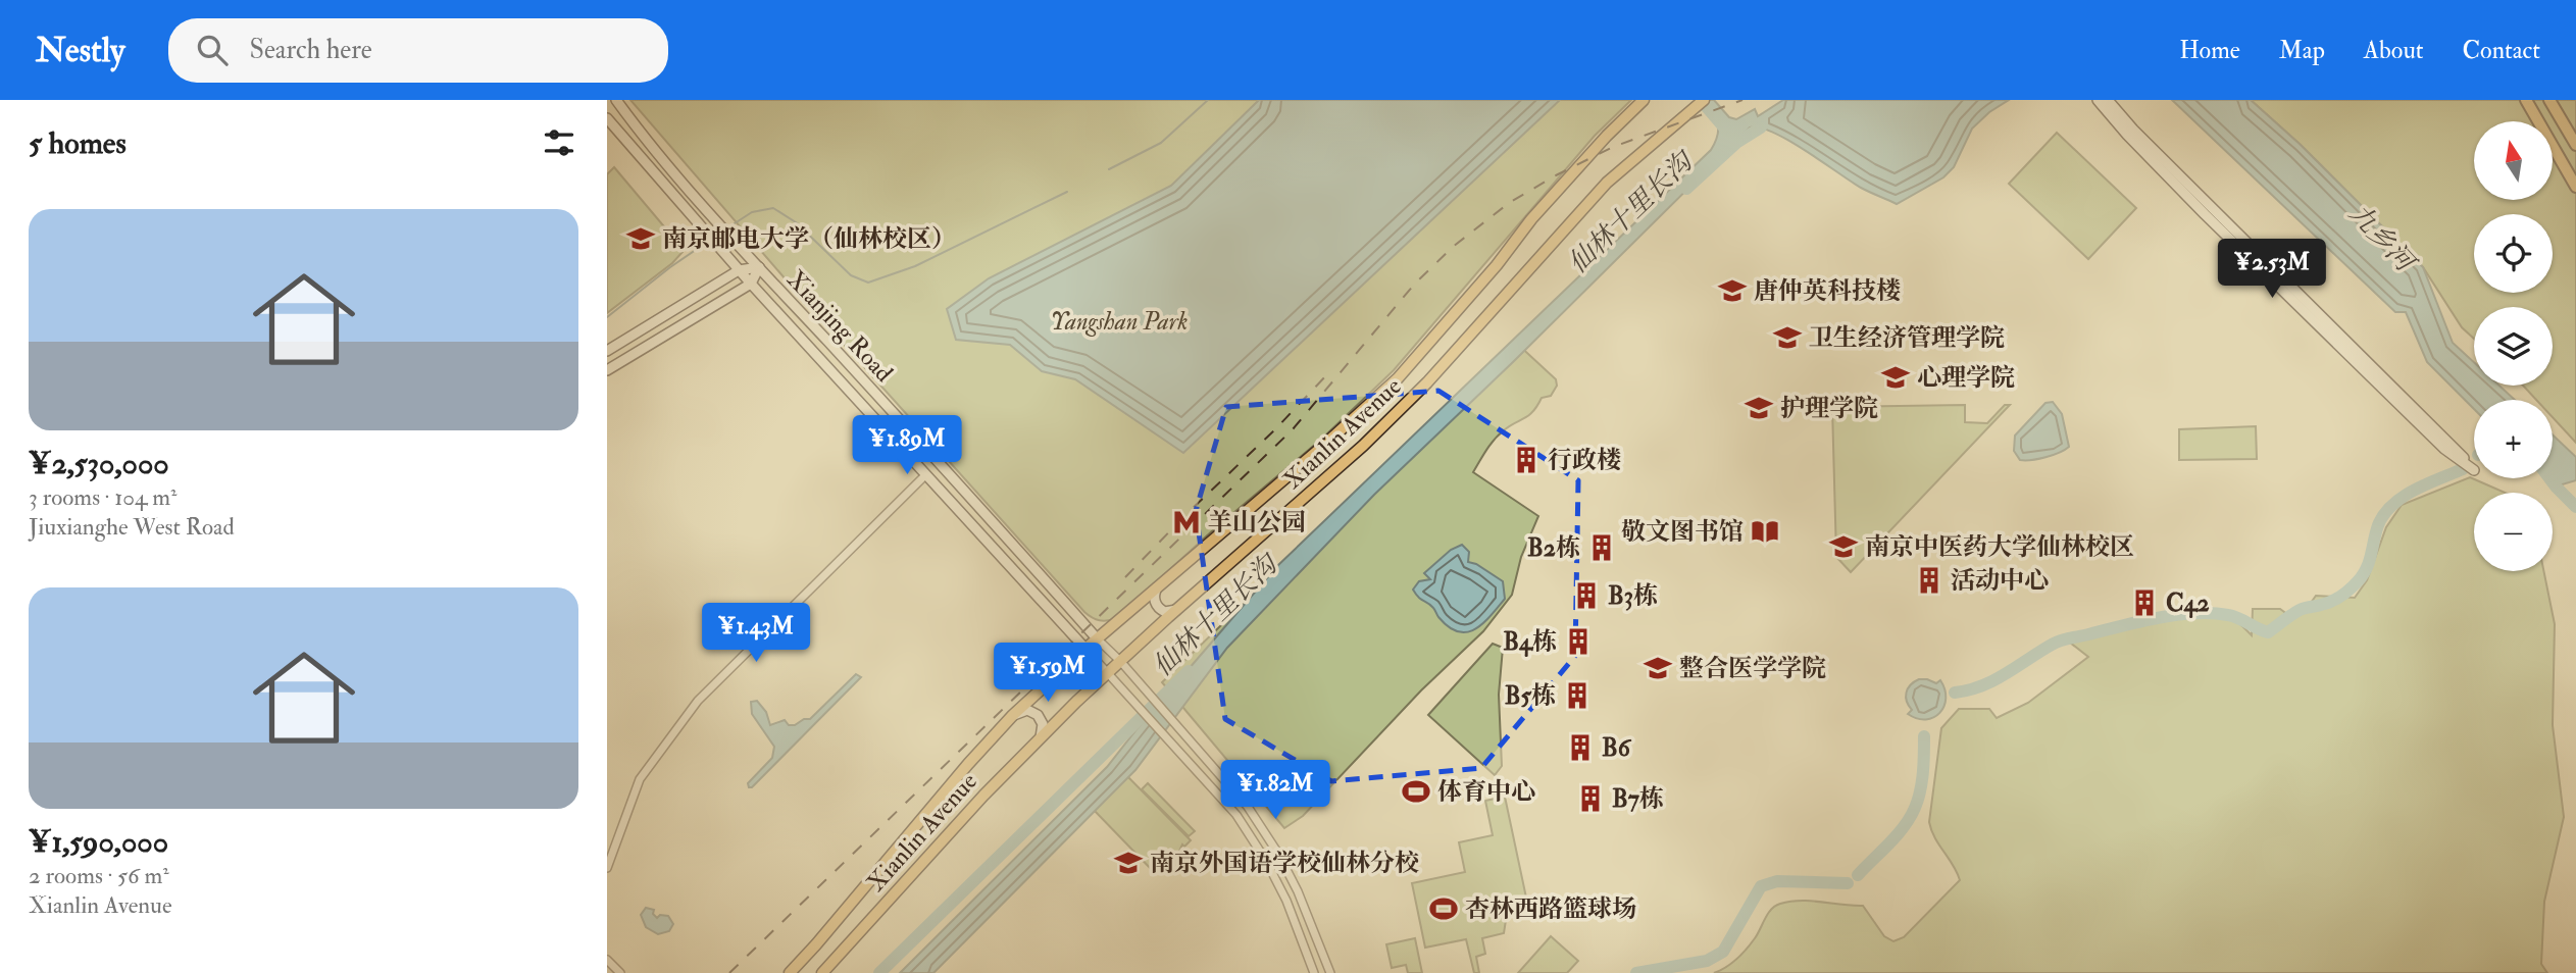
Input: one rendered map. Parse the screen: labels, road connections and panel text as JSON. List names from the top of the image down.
{
  "streets": {
    "main road": ["Xianjing Road", "Xianlin Avenue"]
  },
  "crossings": [
    ["Xianjing Road", "Xianlin Avenue"]
  ],
  "water": ["仙林十里长沟", "九乡河"],
  "parks": ["Yangshan Park"],
  "places": {
    "school or university": [
      "南京邮电大学（仙林校区）",
      "唐仲英科技楼",
      "卫生经济管理学院",
      "心理学院",
      "护理学院",
      "南京中医药大学仙林校区",
      "整合医学学院",
      "南京外国语学校仙林分校"
    ],
    "building": [
      "行政楼",
      "B2栋",
      "活动中心",
      "B3栋",
      "C42",
      "B4栋",
      "B5栋",
      "B6",
      "B7栋"
    ],
    "metro station": ["羊山公园"],
    "library": ["敬文图书馆"],
    "sports": ["体育中心", "杏林西路篮球场"]
  },
  "north": "top",
  "page": {
    "header": "Nestly",
    "search": "Search here",
    "nav": [
      "Home",
      "Map",
      "About",
      "Contact"
    ],
    "heading": "5 homes",
    "map_buttons": ["+", "−"],
    "list": [
      {
        "name": "¥2,530,000",
        "note": "3 rooms · 104 m² · Jiuxianghe West Road"
      },
      {
        "name": "¥1,590,000",
        "note": "2 rooms · 56 m² · Xianlin Avenue"
      }
    ],
    "price": [
      "¥2.53M",
      "¥1.89M",
      "¥1.43M",
      "¥1.59M",
      "¥1.82M"
    ]
  }
}
